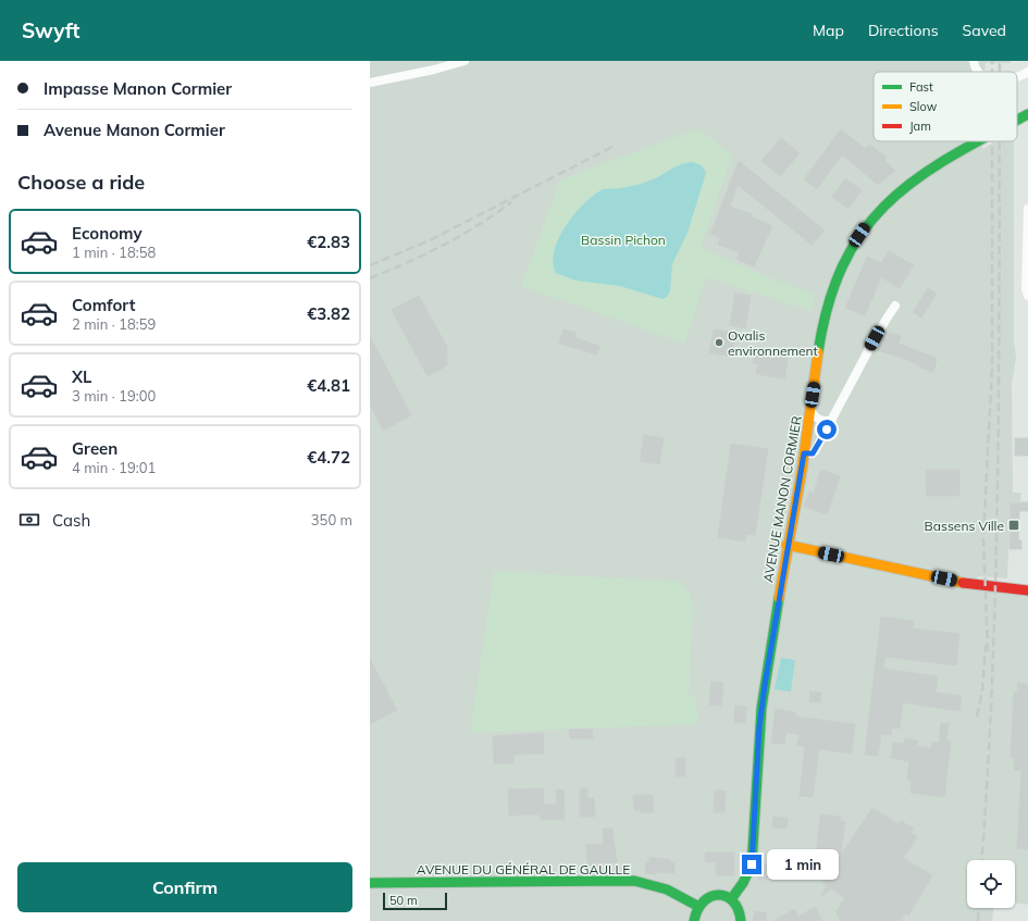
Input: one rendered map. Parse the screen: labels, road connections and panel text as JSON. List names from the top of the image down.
{
  "streets": {
    "street": ["AVENUE MANON CORMIER", "AVENUE DU GÉNÉRAL DE GAULLE"]
  },
  "parks": ["Bassin Pichon"],
  "places": {
    "other": ["Ovalis environnement"],
    "transit": ["Bassens Ville"]
  },
  "legend": ["Fast", "Slow", "Jam"],
  "scale_bar": "50 m",
  "page": {
    "header": "Swyft",
    "nav": ["Map", "Directions", "Saved"],
    "banner": ["Impasse Manon Cormier", "Avenue Manon Cormier"],
    "heading": "Choose a ride",
    "list": [
      {
        "name": "Economy",
        "note": "1 min · 18:58",
        "value": "€2.83"
      },
      {
        "name": "Comfort",
        "note": "2 min · 18:59",
        "value": "€3.82"
      },
      {
        "name": "XL",
        "note": "3 min · 19:00",
        "value": "€4.81"
      },
      {
        "name": "Green",
        "note": "4 min · 19:01",
        "value": "€4.72"
      }
    ],
    "pay": ["Cash", "350 m"],
    "bubble": "1 min",
    "buttons": "Confirm",
    "scale": "50 m"
  }
}
